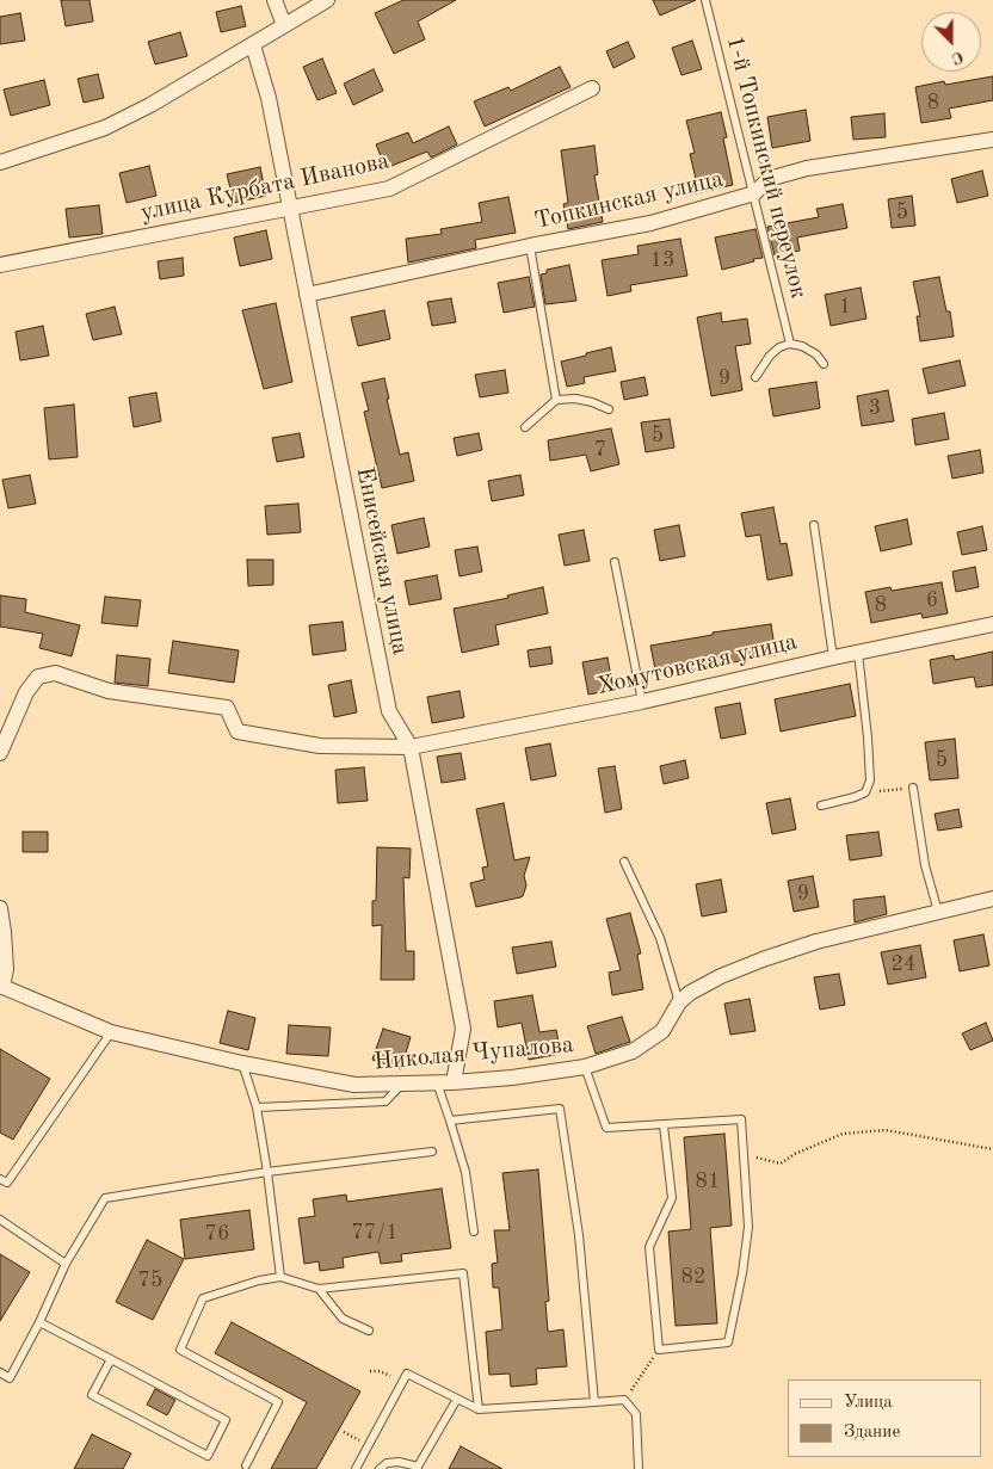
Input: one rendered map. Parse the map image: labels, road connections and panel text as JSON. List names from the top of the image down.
{
  "streets": {
    "street": [
      "улица Курбата Иванова",
      "Топкинская улица",
      "Енисейская улица",
      "Хомутовская улица",
      "Николая Чупалова"
    ],
    "lane": ["1-й Топкинский переулок"]
  },
  "crossings": [
    ["1-й Топкинский переулок", "Топкинская улица"],
    ["улица Курбата Иванова", "Енисейская улица"],
    ["Топкинская улица", "Енисейская улица"],
    ["Енисейская улица", "Хомутовская улица"],
    ["Енисейская улица", "Николая Чупалова"]
  ],
  "house_numbers": [
    "8",
    "5",
    "13",
    "1",
    "9",
    "3",
    "5",
    "7",
    "6",
    "8",
    "5",
    "9",
    "24",
    "81",
    "77/1",
    "76",
    "82",
    "75"
  ],
  "legend": ["Улица", "Здание"],
  "north": "bottom"
}
